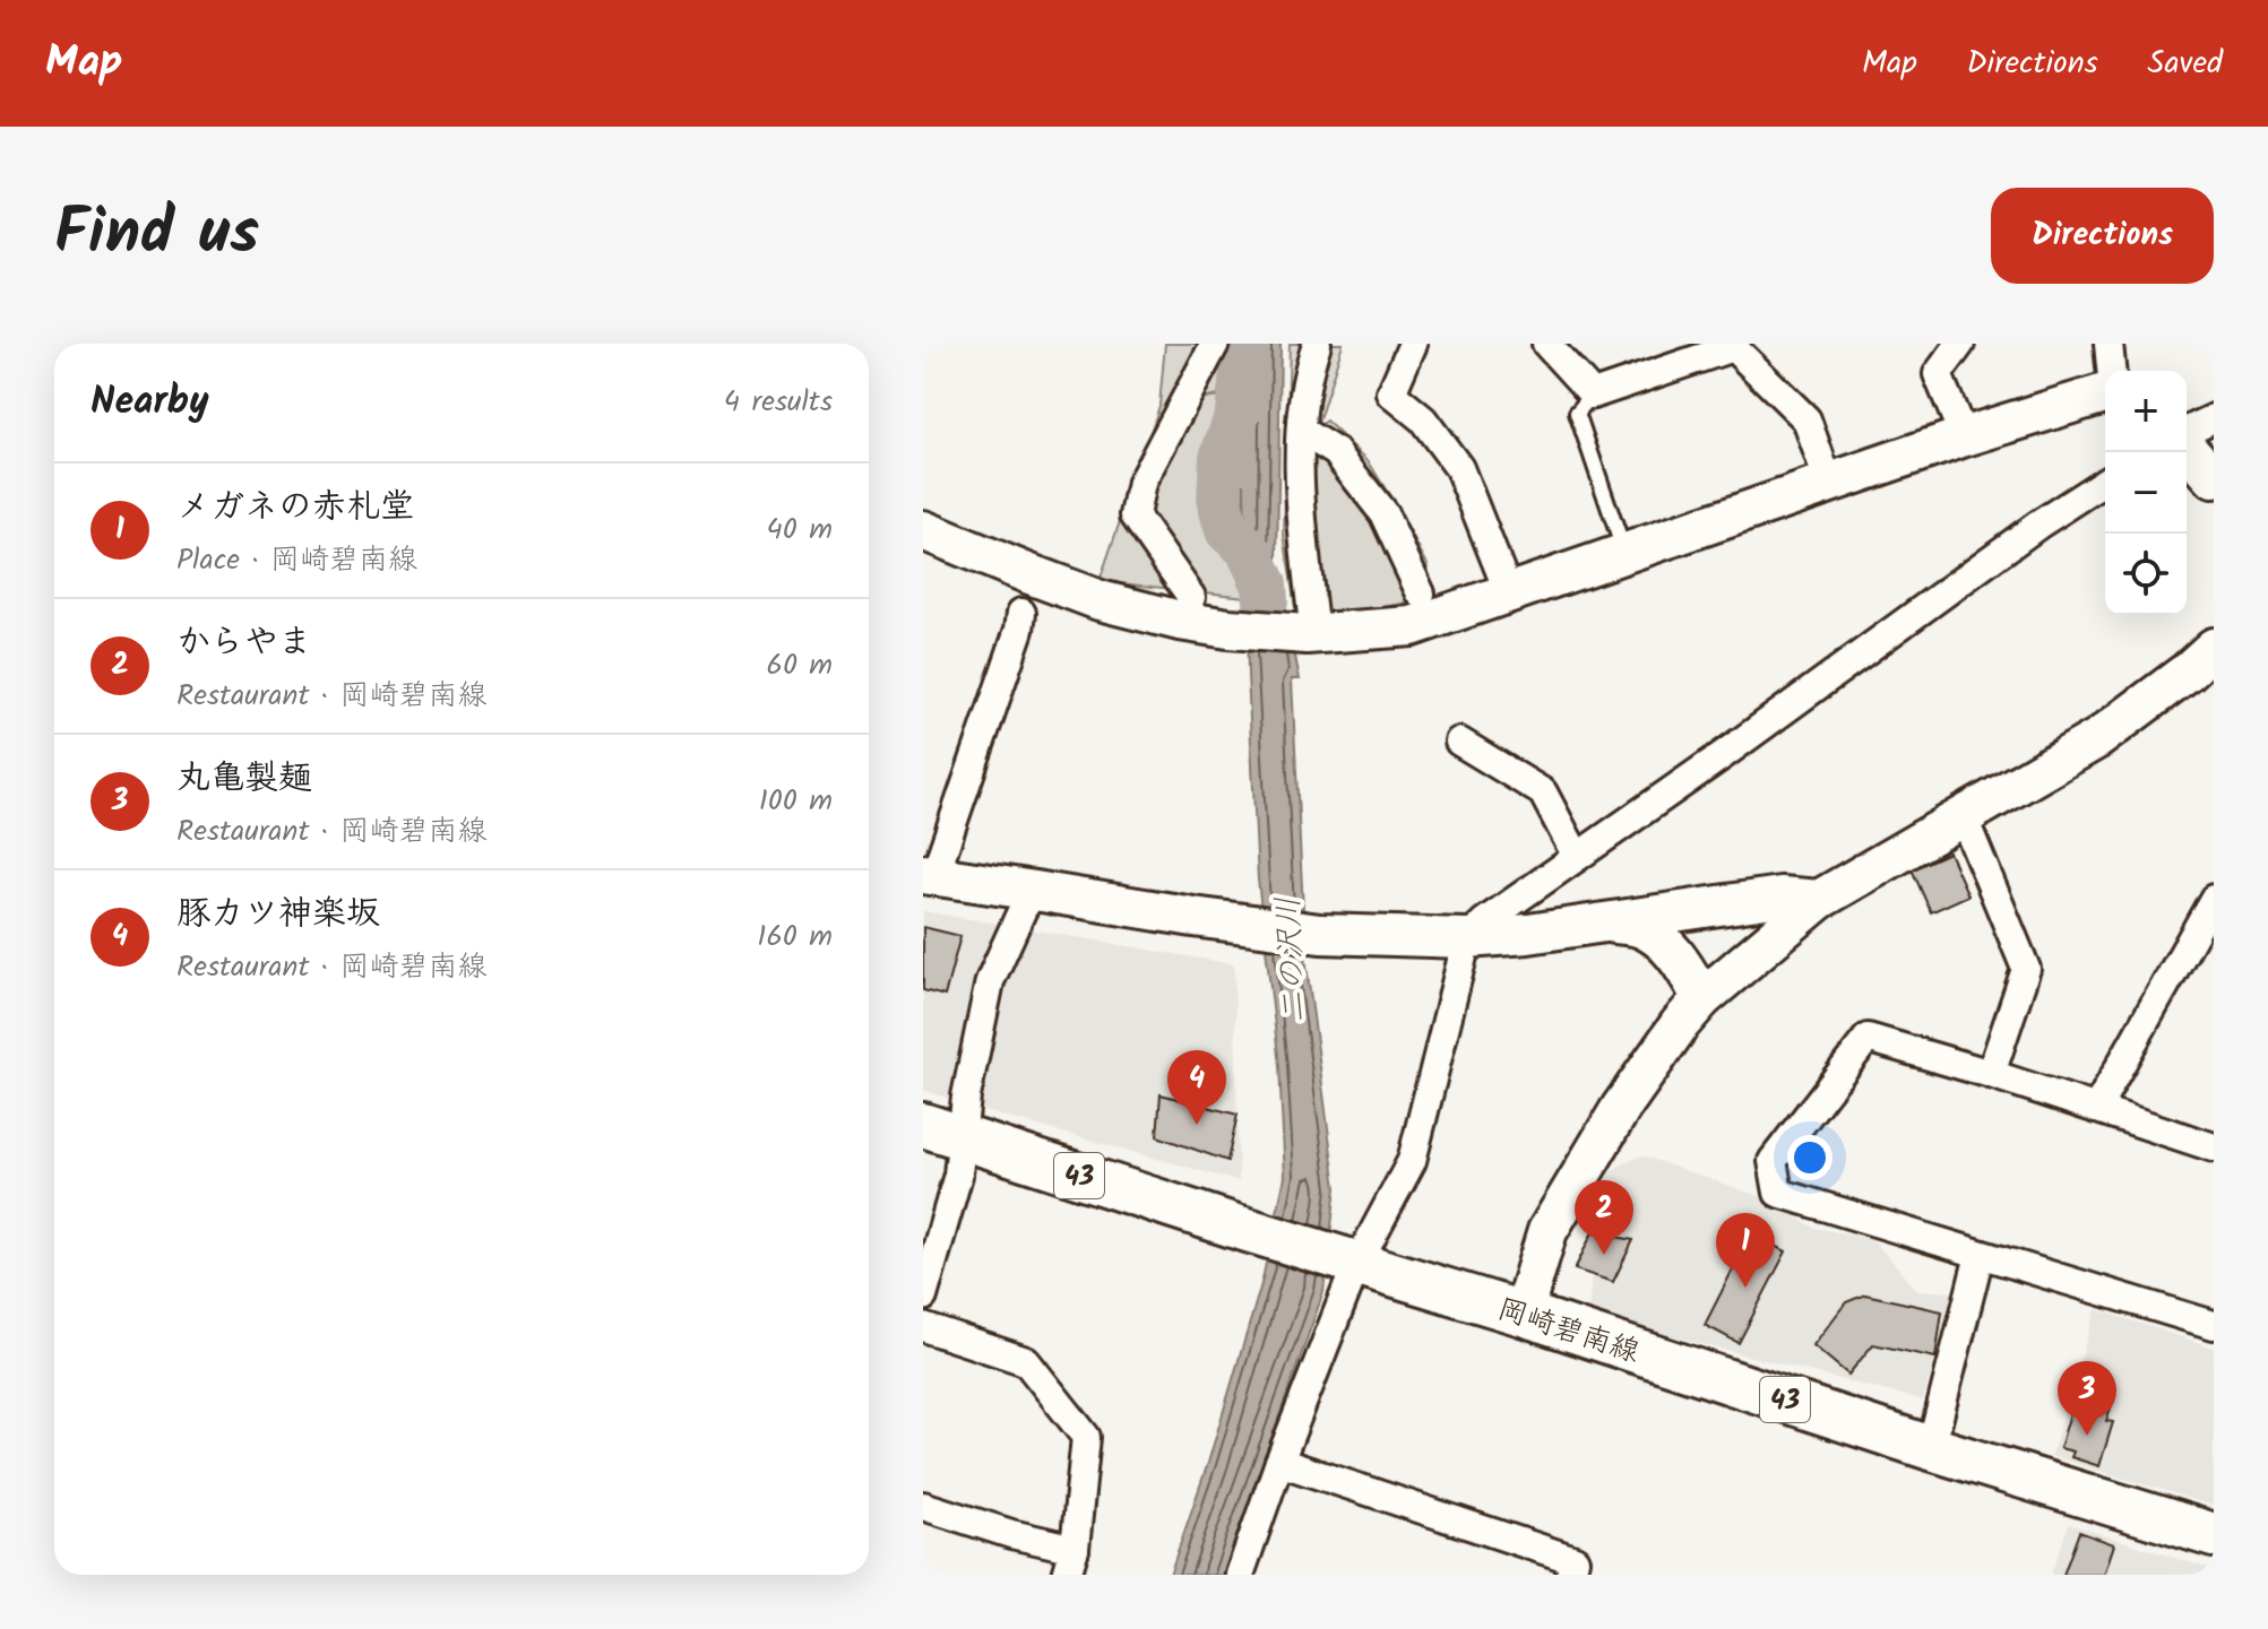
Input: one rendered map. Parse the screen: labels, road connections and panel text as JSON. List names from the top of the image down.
{
  "streets": {
    "main road": ["43", "岡崎碧南線"]
  },
  "water": ["二の沢川"],
  "page": {
    "header": "Map",
    "nav": ["Map", "Directions", "Saved"],
    "title": "Find us",
    "buttons": "Directions",
    "heading": ["Nearby", "4 results"],
    "map_buttons": ["+", "−"],
    "list": [
      {
        "mark": "1",
        "name": "メガネの赤札堂",
        "note": "Place · 岡崎碧南線",
        "value": "40 m"
      },
      {
        "mark": "2",
        "name": "からやま",
        "note": "Restaurant · 岡崎碧南線",
        "value": "60 m"
      },
      {
        "mark": "3",
        "name": "丸亀製麺",
        "note": "Restaurant · 岡崎碧南線",
        "value": "100 m"
      },
      {
        "mark": "4",
        "name": "豚カツ神楽坂",
        "note": "Restaurant · 岡崎碧南線",
        "value": "160 m"
      }
    ],
    "pins": [
      "4",
      "2",
      "1",
      "3"
    ]
  }
}
